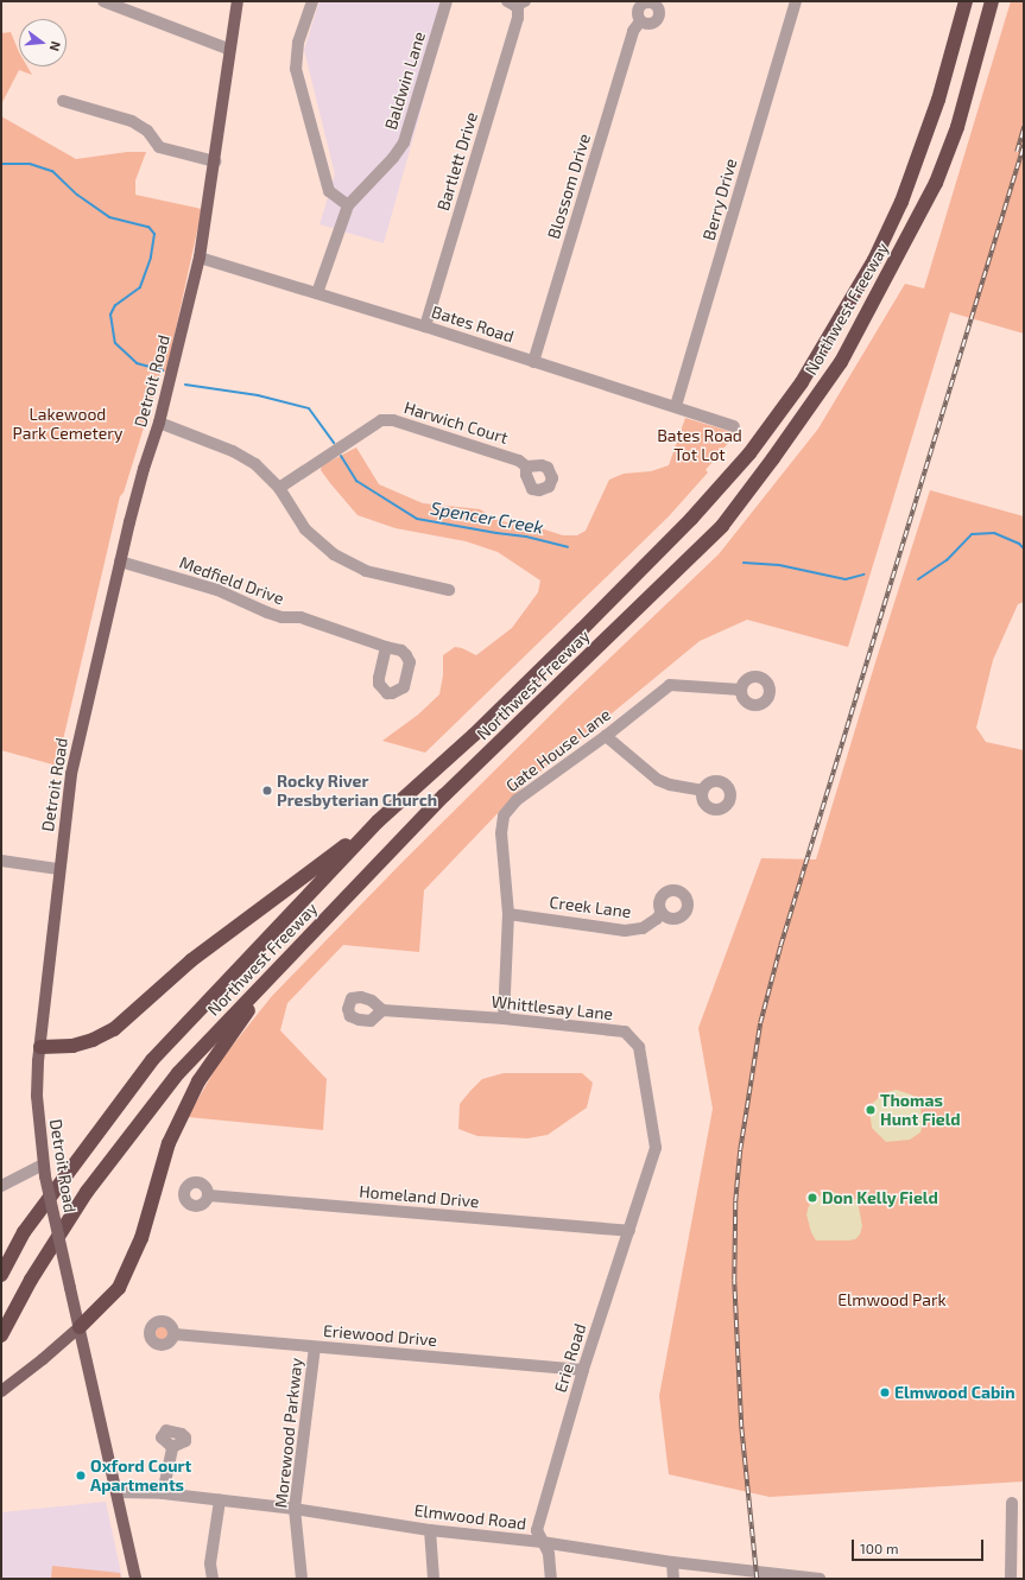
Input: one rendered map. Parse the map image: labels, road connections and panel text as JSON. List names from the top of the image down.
{
  "streets": {
    "highway": ["Northwest Freeway"],
    "main road": ["Detroit Road"],
    "street": [
      "Baldwin Lane",
      "Bartlett Drive",
      "Blossom Drive",
      "Berry Drive",
      "Bates Road",
      "Harwich Court",
      "Medfield Drive",
      "Gate House Lane",
      "Creek Lane",
      "Whittlesay Lane",
      "Homeland Drive",
      "Eriewood Drive",
      "Erie Road",
      "Morewood Parkway",
      "Elmwood Road"
    ]
  },
  "crossings": [
    ["Baldwin Lane", "Bates Road"],
    ["Bartlett Drive", "Bates Road"],
    ["Blossom Drive", "Bates Road"],
    ["Berry Drive", "Bates Road"],
    ["Bates Road", "Detroit Road"],
    ["Detroit Road", "Medfield Drive"],
    ["Detroit Road", "Elmwood Road"],
    ["Gate House Lane", "Creek Lane"],
    ["Gate House Lane", "Whittlesay Lane"],
    ["Whittlesay Lane", "Erie Road"],
    ["Homeland Drive", "Erie Road"],
    ["Eriewood Drive", "Erie Road"],
    ["Eriewood Drive", "Morewood Parkway"],
    ["Erie Road", "Elmwood Road"],
    ["Morewood Parkway", "Elmwood Road"]
  ],
  "water": ["Spencer Creek"],
  "parks": ["Lakewood Park Cemetery", "Bates Road Tot Lot", "Elmwood Park"],
  "places": [
    "Rocky River Presbyterian Church",
    "Thomas Hunt Field",
    "Don Kelly Field",
    "Elmwood Cabin",
    "Oxford Court Apartments"
  ],
  "scale_bar": "100 m",
  "north": "right"
}
